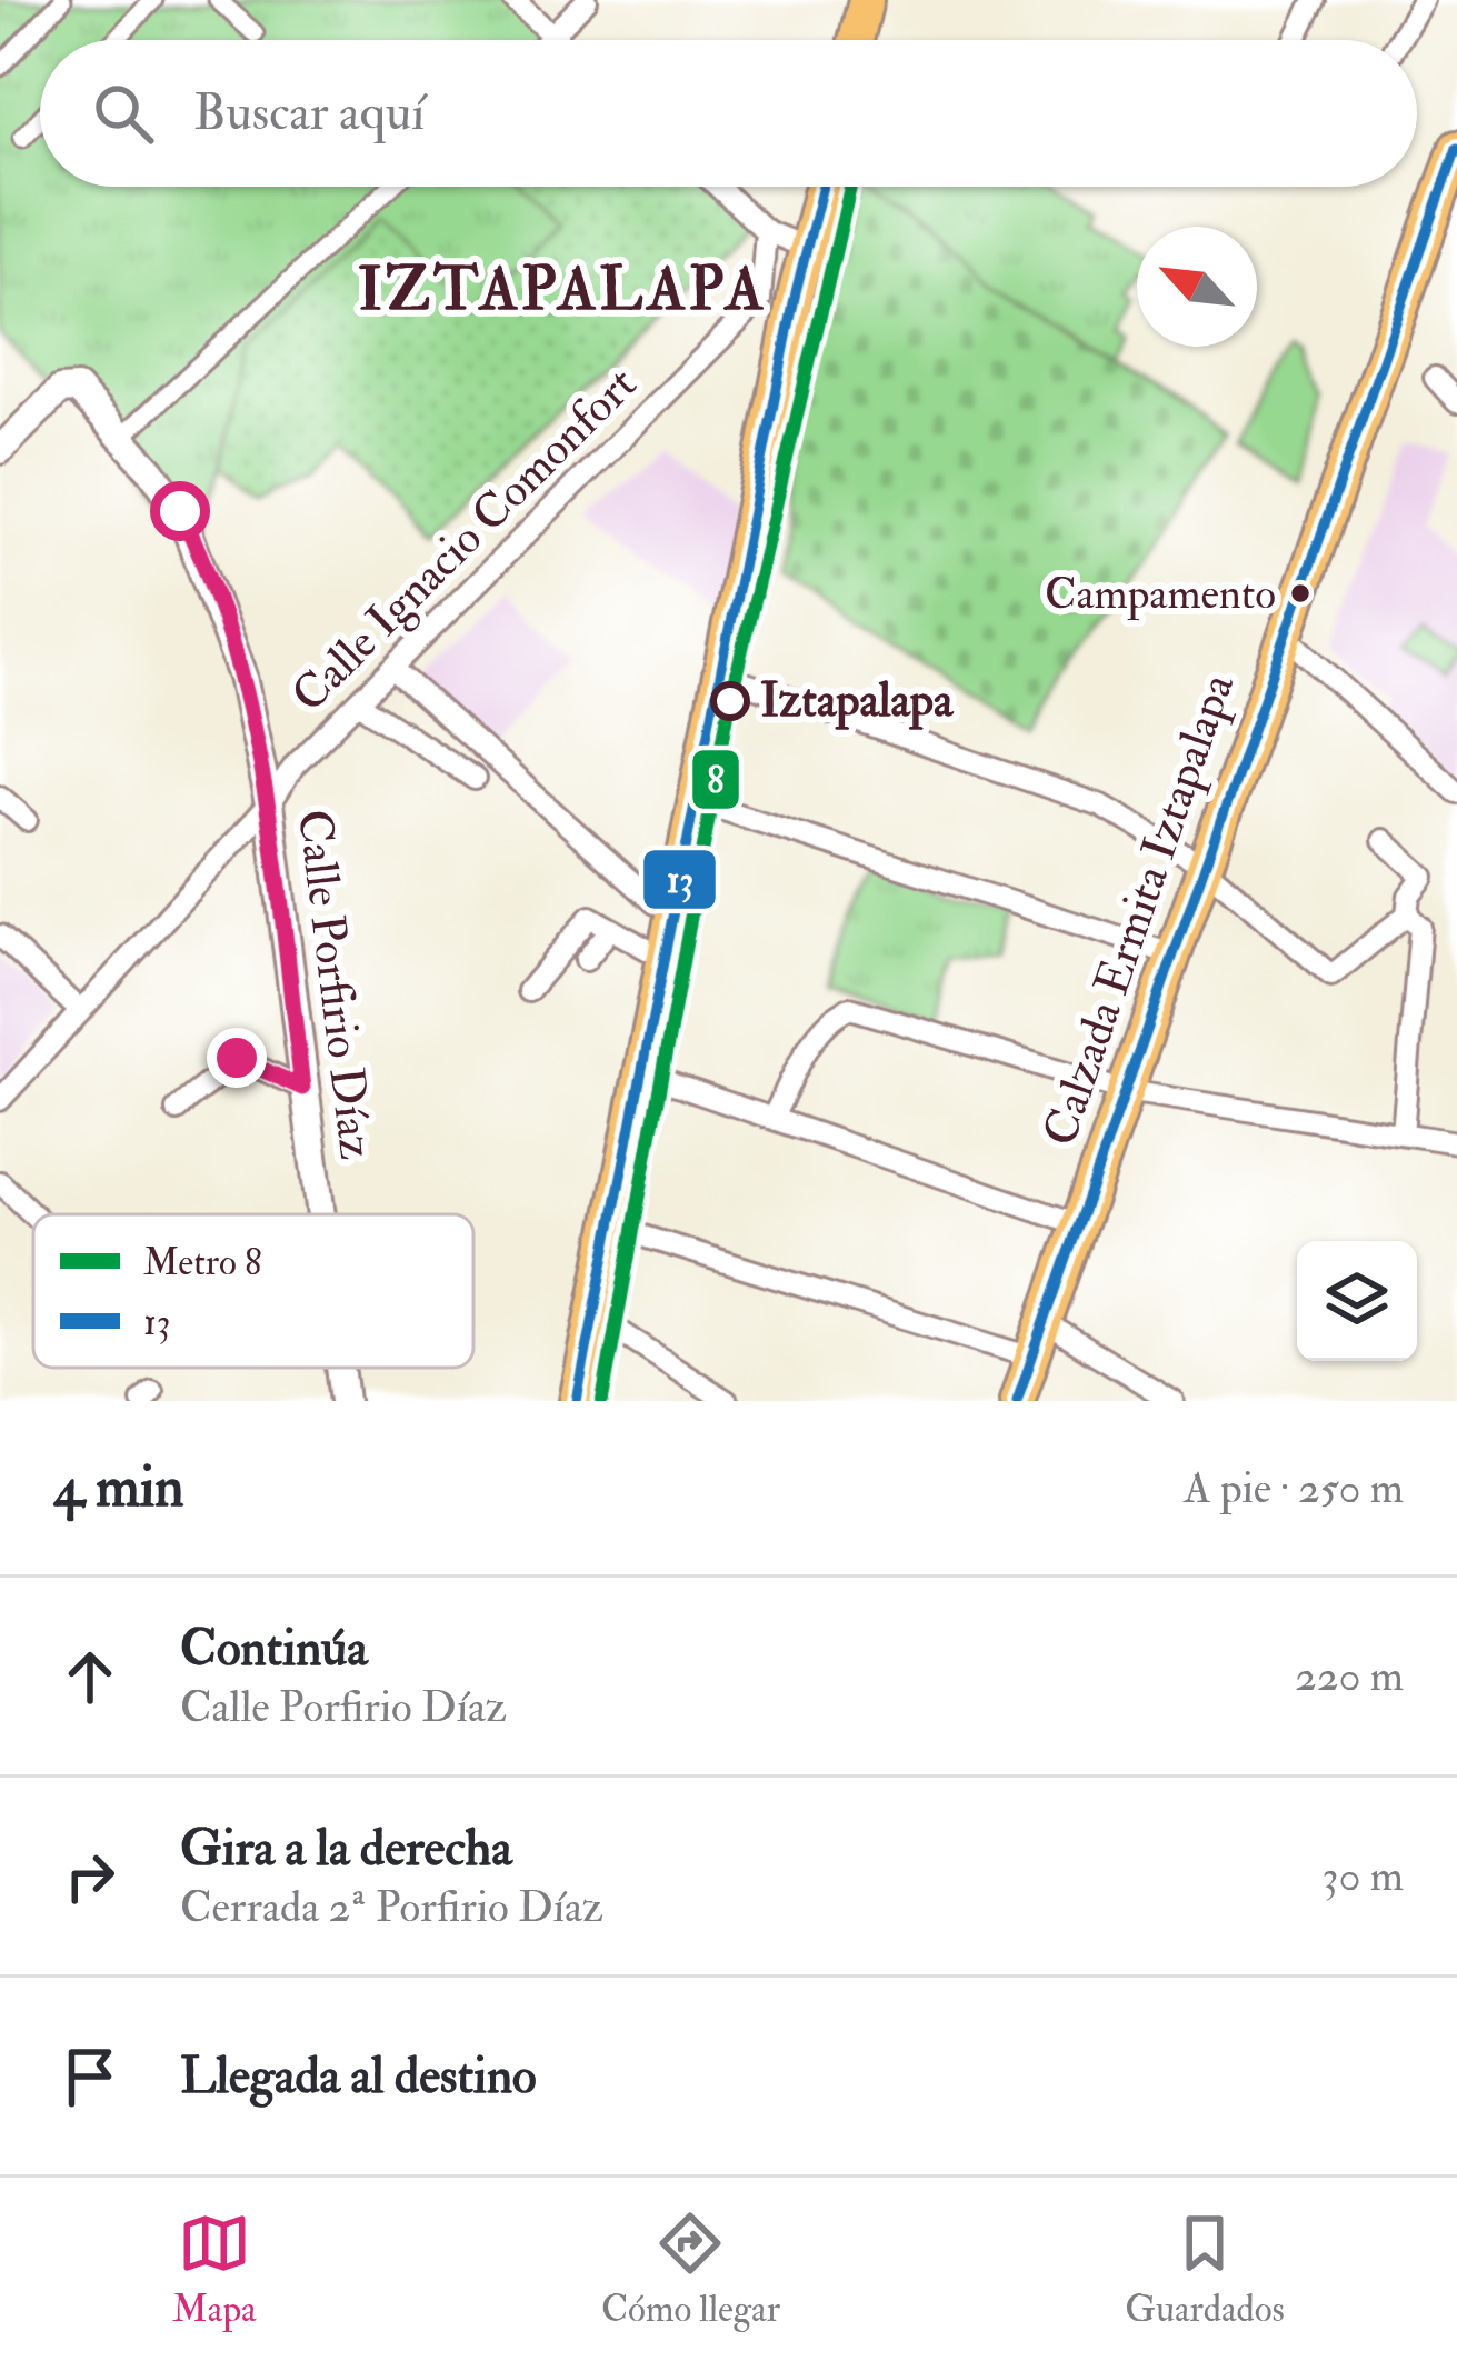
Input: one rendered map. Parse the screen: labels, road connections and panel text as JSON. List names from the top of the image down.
{
  "streets": {
    "main road": ["Calzada Ermita Iztapalapa"],
    "street": ["Calle Ignacio Comonfort", "Calle Porfirio Díaz"]
  },
  "crossings": [
    ["Calle Ignacio Comonfort", "Calle Porfirio Díaz"]
  ],
  "districts": ["IZTAPALAPA"],
  "places": ["Campamento", "Iztapalapa"],
  "lines": ["transit line 13", "metro line 8"],
  "legend": ["Metro 8", "13"],
  "north": "top left",
  "page": {
    "search": "Buscar aquí",
    "heading": ["4 min", "A pie · 250 m"],
    "list": [
      ["Continúa", "Calle Porfirio Díaz", "220 m"],
      ["Gira a la derecha", "Cerrada 2ª Porfirio Díaz", "30 m"],
      "Llegada al destino"
    ],
    "nav": ["Mapa", "Cómo llegar", "Guardados"]
  }
}
